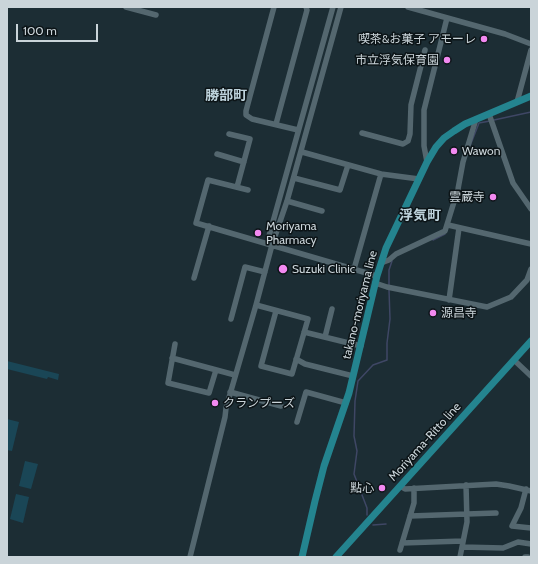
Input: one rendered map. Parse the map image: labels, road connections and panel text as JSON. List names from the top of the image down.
{
  "streets": {
    "main road": ["takano-moriyama line", "Moriyama-Ritto line"]
  },
  "districts": ["勝部町", "浮気町"],
  "places": [
    "喫茶&お菓子 アモーレ",
    "市立浮気保育園",
    "Wawon",
    "雲蔵寺",
    "Moriyama Pharmacy",
    "Suzuki Clinic",
    "源昌寺",
    "クランプーズ",
    "點心"
  ],
  "scale_bar": "100 m"
}
